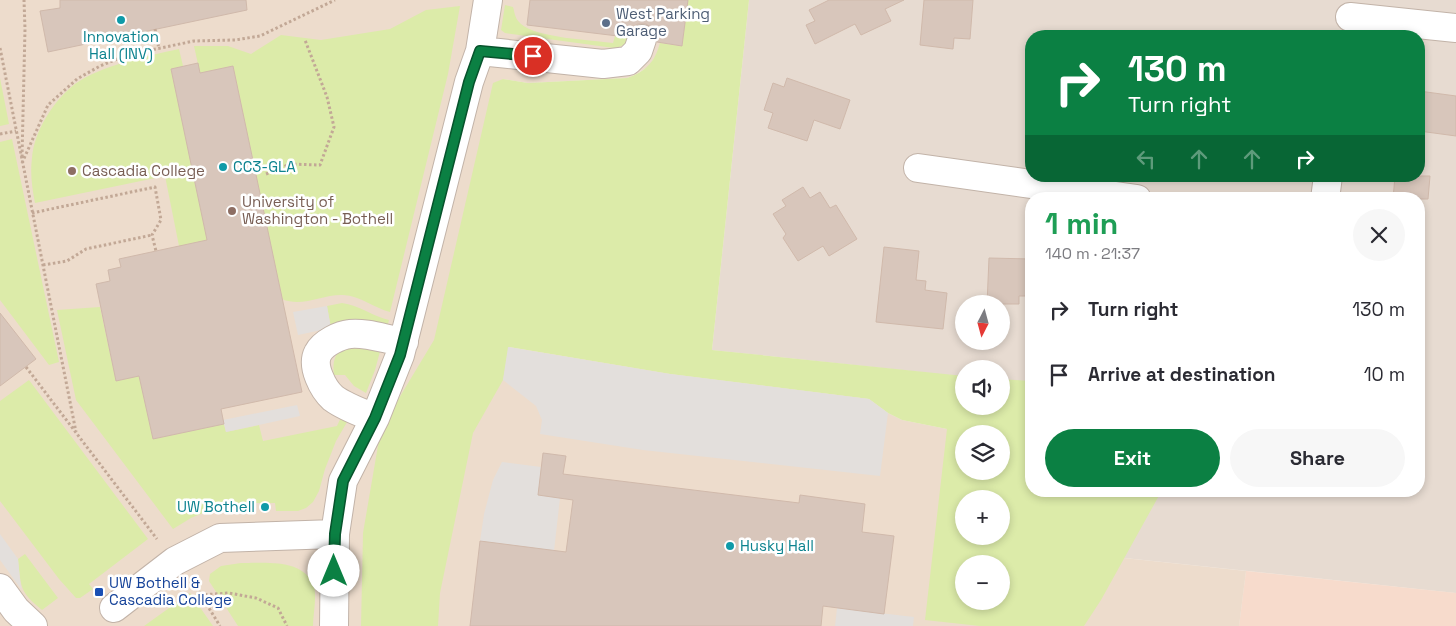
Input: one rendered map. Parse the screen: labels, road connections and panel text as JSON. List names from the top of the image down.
{
  "places": {
    "other": [
      "Innovation Hall (INV)",
      "West Parking Garage",
      "CC3-GLA",
      "Cascadia College",
      "University of Washington - Bothell",
      "UW Bothell",
      "Husky Hall"
    ],
    "transit": ["UW Bothell & Cascadia College"]
  },
  "north": "bottom",
  "page": {
    "turn": ["130 m", "Turn right"],
    "heading": ["1 min", "140 m · 21:37"],
    "list": [
      {
        "name": "Turn right",
        "value": "130 m"
      },
      {
        "name": "Arrive at destination",
        "value": "10 m"
      }
    ],
    "map_buttons": ["+", "−"],
    "buttons": ["Exit", "Share"]
  }
}
